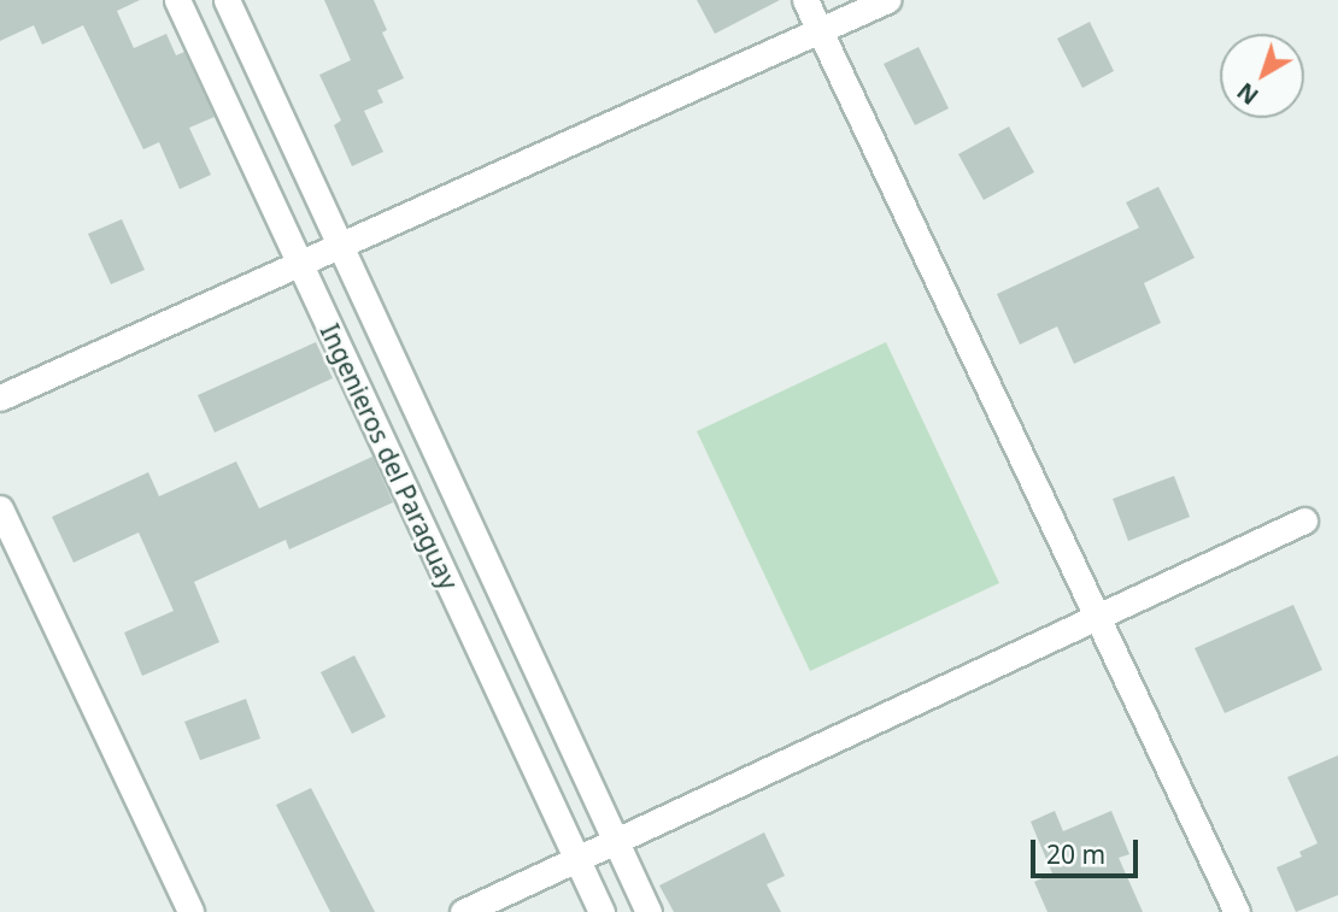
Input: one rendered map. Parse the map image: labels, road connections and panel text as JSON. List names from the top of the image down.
{
  "streets": {
    "street": ["Ingenieros del Paraguay"]
  },
  "scale_bar": "20 m",
  "north": "bottom left"
}
